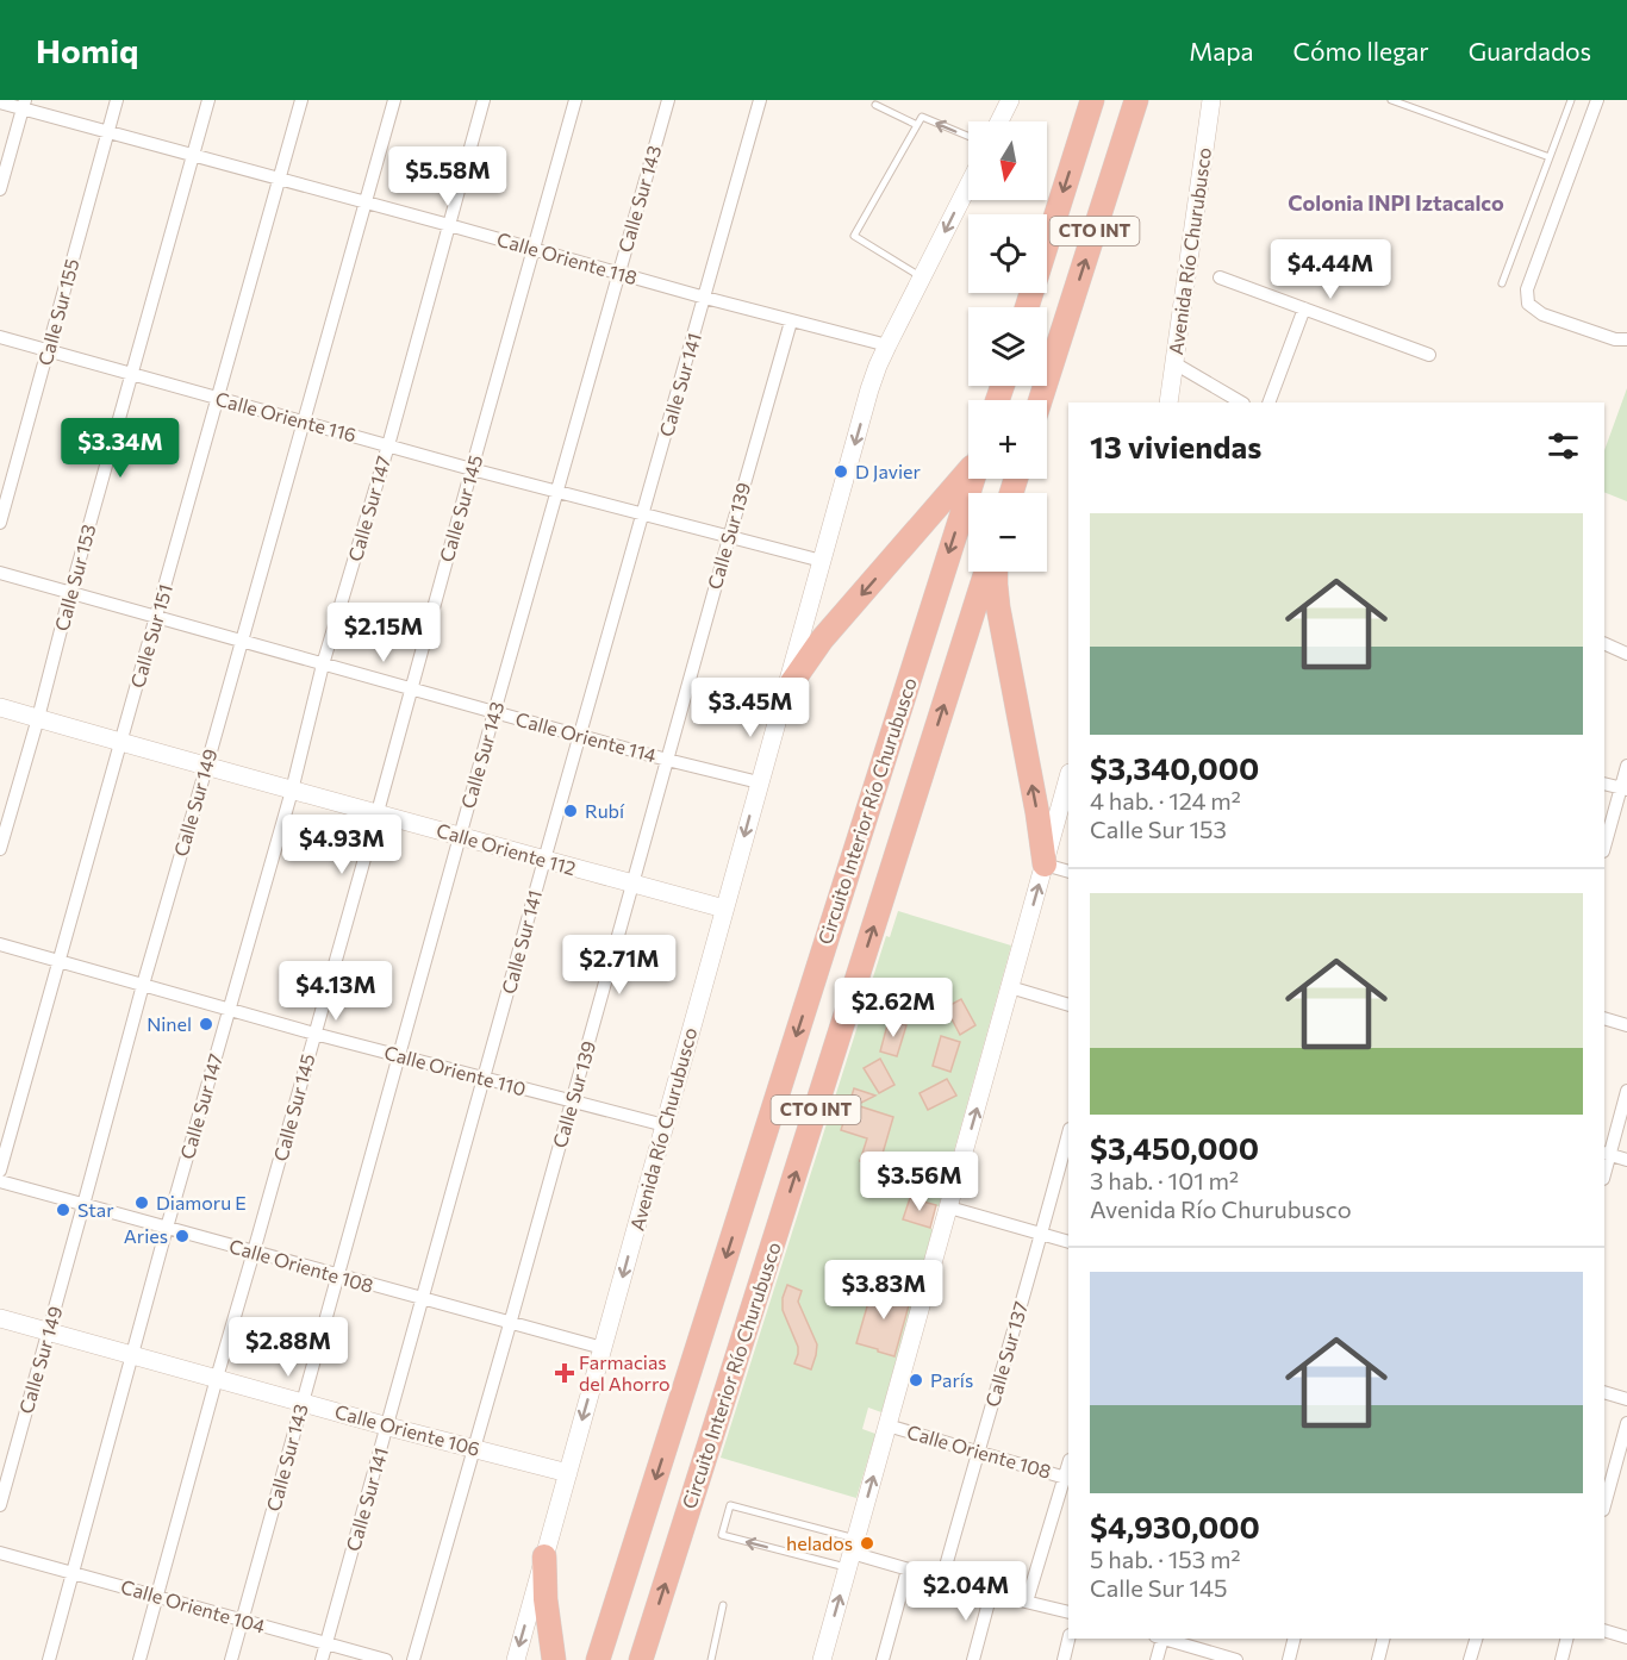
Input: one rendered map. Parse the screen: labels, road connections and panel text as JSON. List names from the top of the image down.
{
  "streets": {
    "highway": ["CTO INT", "Circuito Interior Río Churubusco"],
    "main road": ["Avenida Río Churubusco", "Calle Oriente 112", "Calle Oriente 106"],
    "street": [
      "Calle Sur 143",
      "Calle Oriente 118",
      "Calle Sur 155",
      "Calle Sur 141",
      "Calle Oriente 116",
      "Calle Sur 147",
      "Calle Sur 145",
      "Calle Sur 139",
      "Calle Sur 153",
      "Calle Sur 151",
      "Calle Oriente 114",
      "Calle Sur 149",
      "Calle Oriente 110",
      "Calle Oriente 108",
      "Calle Sur 137",
      "Calle Oriente 104"
    ]
  },
  "crossings": [
    ["Calle Sur 143", "Calle Oriente 118"],
    ["Calle Sur 143", "Calle Oriente 116"],
    ["Calle Sur 143", "Calle Oriente 114"],
    ["Calle Sur 143", "Calle Oriente 112"],
    ["Calle Sur 143", "Calle Oriente 110"],
    ["Calle Sur 143", "Calle Oriente 108"],
    ["Calle Sur 143", "Calle Oriente 106"],
    ["Calle Sur 143", "Calle Oriente 104"],
    ["Avenida Río Churubusco", "Calle Oriente 118"],
    ["Avenida Río Churubusco", "Calle Oriente 116"],
    ["Avenida Río Churubusco", "Calle Oriente 114"],
    ["Avenida Río Churubusco", "Calle Oriente 112"],
    ["Avenida Río Churubusco", "Calle Oriente 110"],
    ["Avenida Río Churubusco", "Calle Oriente 108"],
    ["Avenida Río Churubusco", "Calle Oriente 106"],
    ["Calle Oriente 118", "Calle Sur 155"],
    ["Calle Oriente 118", "Calle Sur 141"],
    ["Calle Oriente 118", "Calle Sur 147"],
    ["Calle Oriente 118", "Calle Sur 145"],
    ["Calle Oriente 118", "Calle Sur 139"],
    ["Calle Oriente 118", "Calle Sur 153"],
    ["Calle Oriente 118", "Calle Sur 151"],
    ["Calle Oriente 118", "Calle Sur 149"],
    ["Calle Sur 155", "Calle Oriente 116"],
    ["Calle Sur 141", "Calle Oriente 116"],
    ["Calle Sur 141", "Calle Oriente 114"],
    ["Calle Sur 141", "Calle Oriente 112"],
    ["Calle Sur 141", "Calle Oriente 110"],
    ["Calle Sur 141", "Calle Oriente 108"],
    ["Calle Sur 141", "Calle Oriente 106"],
    ["Calle Sur 141", "Calle Oriente 104"],
    ["Calle Oriente 116", "Calle Sur 147"],
    ["Calle Oriente 116", "Calle Sur 145"],
    ["Calle Oriente 116", "Calle Sur 139"],
    ["Calle Oriente 116", "Calle Sur 153"],
    ["Calle Oriente 116", "Calle Sur 151"],
    ["Calle Oriente 116", "Calle Sur 149"],
    ["Calle Sur 147", "Calle Oriente 114"],
    ["Calle Sur 147", "Calle Oriente 112"],
    ["Calle Sur 147", "Calle Oriente 110"],
    ["Calle Sur 147", "Calle Oriente 108"],
    ["Calle Sur 147", "Calle Oriente 106"],
    ["Calle Sur 147", "Calle Oriente 104"],
    ["Calle Sur 145", "Calle Oriente 114"],
    ["Calle Sur 145", "Calle Oriente 112"],
    ["Calle Sur 145", "Calle Oriente 110"],
    ["Calle Sur 145", "Calle Oriente 108"],
    ["Calle Sur 145", "Calle Oriente 106"],
    ["Calle Sur 145", "Calle Oriente 104"],
    ["Calle Sur 139", "Calle Oriente 114"],
    ["Calle Sur 139", "Calle Oriente 112"],
    ["Calle Sur 139", "Calle Oriente 110"],
    ["Calle Sur 139", "Calle Oriente 108"],
    ["Calle Sur 139", "Calle Oriente 106"],
    ["Calle Sur 153", "Calle Oriente 114"],
    ["Calle Sur 153", "Calle Oriente 112"],
    ["Calle Sur 151", "Calle Oriente 114"],
    ["Calle Sur 151", "Calle Oriente 112"],
    ["Calle Sur 151", "Calle Oriente 110"],
    ["Calle Oriente 114", "Calle Sur 149"],
    ["Calle Sur 149", "Calle Oriente 112"],
    ["Calle Sur 149", "Calle Oriente 110"],
    ["Calle Sur 149", "Calle Oriente 108"],
    ["Calle Sur 149", "Calle Oriente 106"],
    ["Calle Oriente 108", "Calle Sur 137"]
  ],
  "one_way": ["Avenida Río Churubusco"],
  "districts": ["Colonia INPI Iztacalco"],
  "places": {
    "other": [
      "D Javier",
      "Rubí",
      "Ninel",
      "Diamoru E",
      "Star",
      "Aries",
      "París",
      "helados"
    ],
    "health": ["Farmacias del Ahorro"]
  },
  "north": "bottom",
  "page": {
    "header": "Homiq",
    "nav": ["Mapa", "Cómo llegar", "Guardados"],
    "map_buttons": ["+", "−"],
    "price": [
      "$5.58M",
      "$4.44M",
      "$3.34M",
      "$2.15M",
      "$3.45M",
      "$4.93M",
      "$2.71M",
      "$4.13M",
      "$2.62M",
      "$3.56M",
      "$3.83M",
      "$2.88M",
      "$2.04M"
    ],
    "heading": "13 viviendas",
    "list": [
      {
        "name": "$3,340,000",
        "note": "4 hab. · 124 m² · Calle Sur 153"
      },
      {
        "name": "$3,450,000",
        "note": "3 hab. · 101 m² · Avenida Río Churubusco"
      },
      {
        "name": "$4,930,000",
        "note": "5 hab. · 153 m² · Calle Sur 145"
      }
    ]
  }
}
